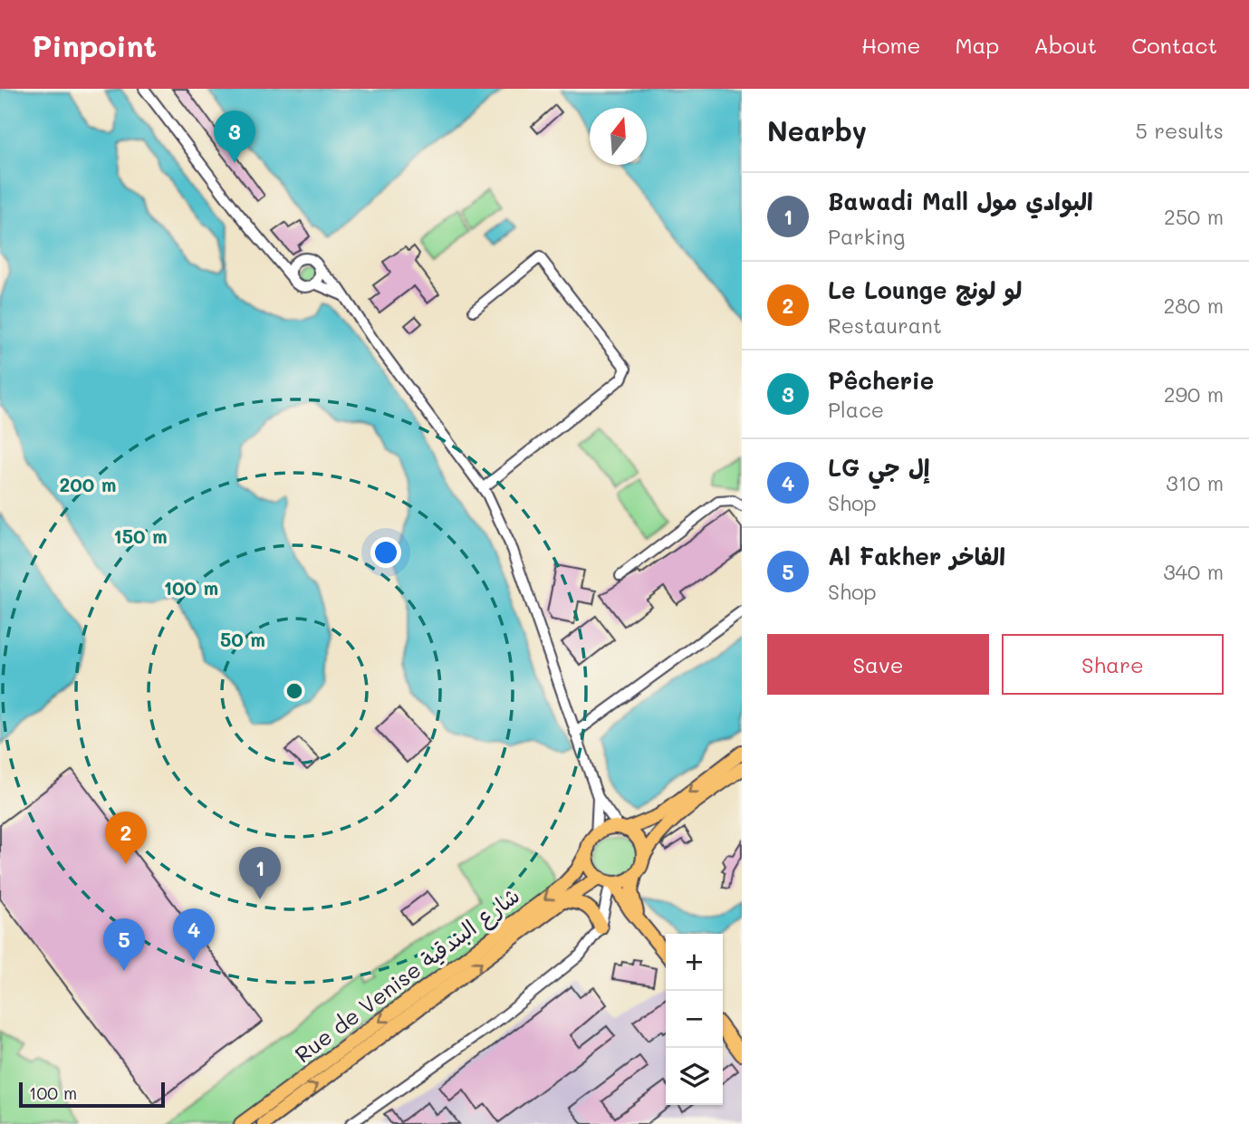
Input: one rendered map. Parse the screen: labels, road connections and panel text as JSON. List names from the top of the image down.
{
  "streets": {
    "main road": ["Rue de Venise شارع البندقية"]
  },
  "scale_bar": "100 m",
  "north": "top",
  "page": {
    "header": "Pinpoint",
    "nav": [
      "Home",
      "Map",
      "About",
      "Contact"
    ],
    "heading": ["Nearby", "5 results"],
    "pins": [
      "3",
      "2",
      "1",
      "4",
      "5"
    ],
    "list": [
      {
        "mark": "1",
        "name": "Bawadi Mall البوادي مول",
        "note": "Parking",
        "value": "250 m"
      },
      {
        "mark": "2",
        "name": "Le Lounge لو لونج",
        "note": "Restaurant",
        "value": "280 m"
      },
      {
        "mark": "3",
        "name": "Pêcherie",
        "note": "Place",
        "value": "290 m"
      },
      {
        "mark": "4",
        "name": "LG إل جي",
        "note": "Shop",
        "value": "310 m"
      },
      {
        "mark": "5",
        "name": "Al Fakher الفاخر",
        "note": "Shop",
        "value": "340 m"
      }
    ],
    "buttons": ["Save", "Share"],
    "map_buttons": ["+", "−"],
    "scale": "100 m"
  },
  "rings": [
    "200 m",
    "150 m",
    "100 m",
    "50 m"
  ]
}
